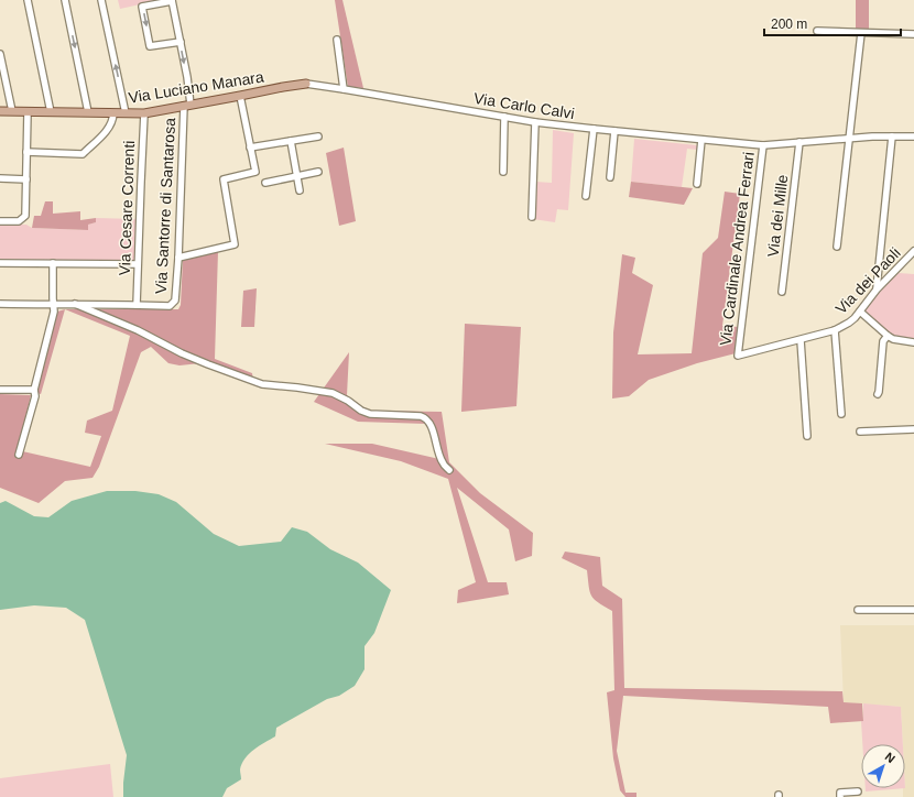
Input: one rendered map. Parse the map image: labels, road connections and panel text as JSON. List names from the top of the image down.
{
  "streets": {
    "main road": ["Via Luciano Manara"],
    "street": [
      "Via Carlo Calvi",
      "Via Santorre di Santarosa",
      "Via Cesare Correnti",
      "Via dei Mille",
      "Via Cardinale Andrea Ferrari",
      "Via dei Paoli"
    ]
  },
  "crossings": [
    ["Via Luciano Manara", "Via Carlo Calvi"],
    ["Via Luciano Manara", "Via Santorre di Santarosa"],
    ["Via Luciano Manara", "Via Cesare Correnti"],
    ["Via Carlo Calvi", "Via dei Mille"],
    ["Via Carlo Calvi", "Via Cardinale Andrea Ferrari"],
    ["Via Santorre di Santarosa", "Via Cesare Correnti"],
    ["Via Cardinale Andrea Ferrari", "Via dei Paoli"]
  ],
  "scale_bar": "200 m",
  "north": "top right"
}
